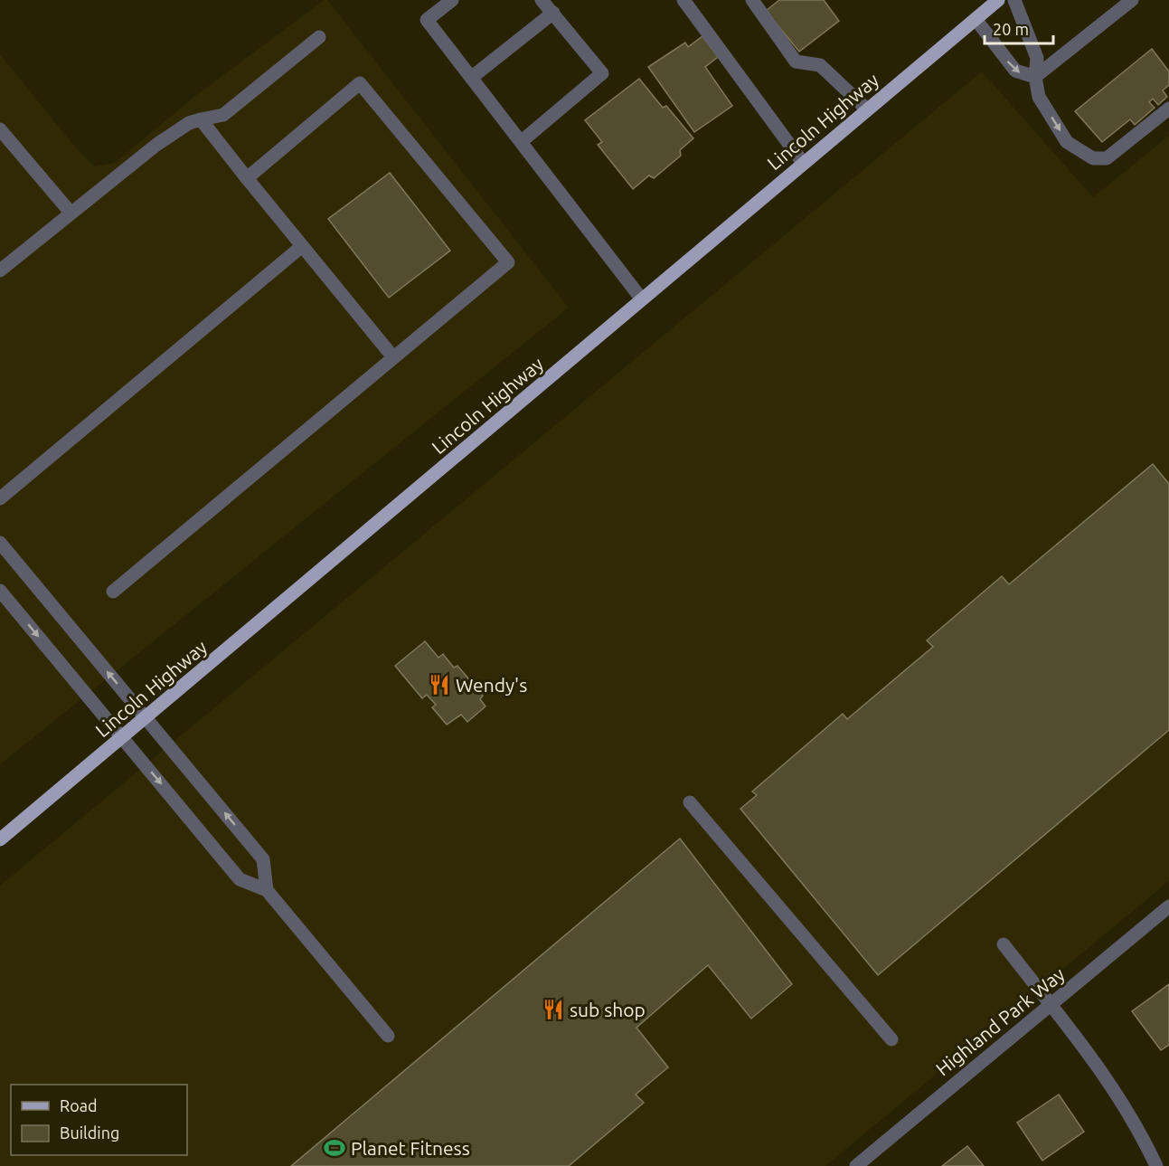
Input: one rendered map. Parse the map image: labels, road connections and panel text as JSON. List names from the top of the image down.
{
  "streets": {
    "main road": ["Lincoln Highway"],
    "street": ["Highland Park Way"]
  },
  "places": {
    "restaurant": ["Wendy's", "sub shop"],
    "sports": ["Planet Fitness"]
  },
  "legend": ["Road", "Building"],
  "scale_bar": "20 m"
}
